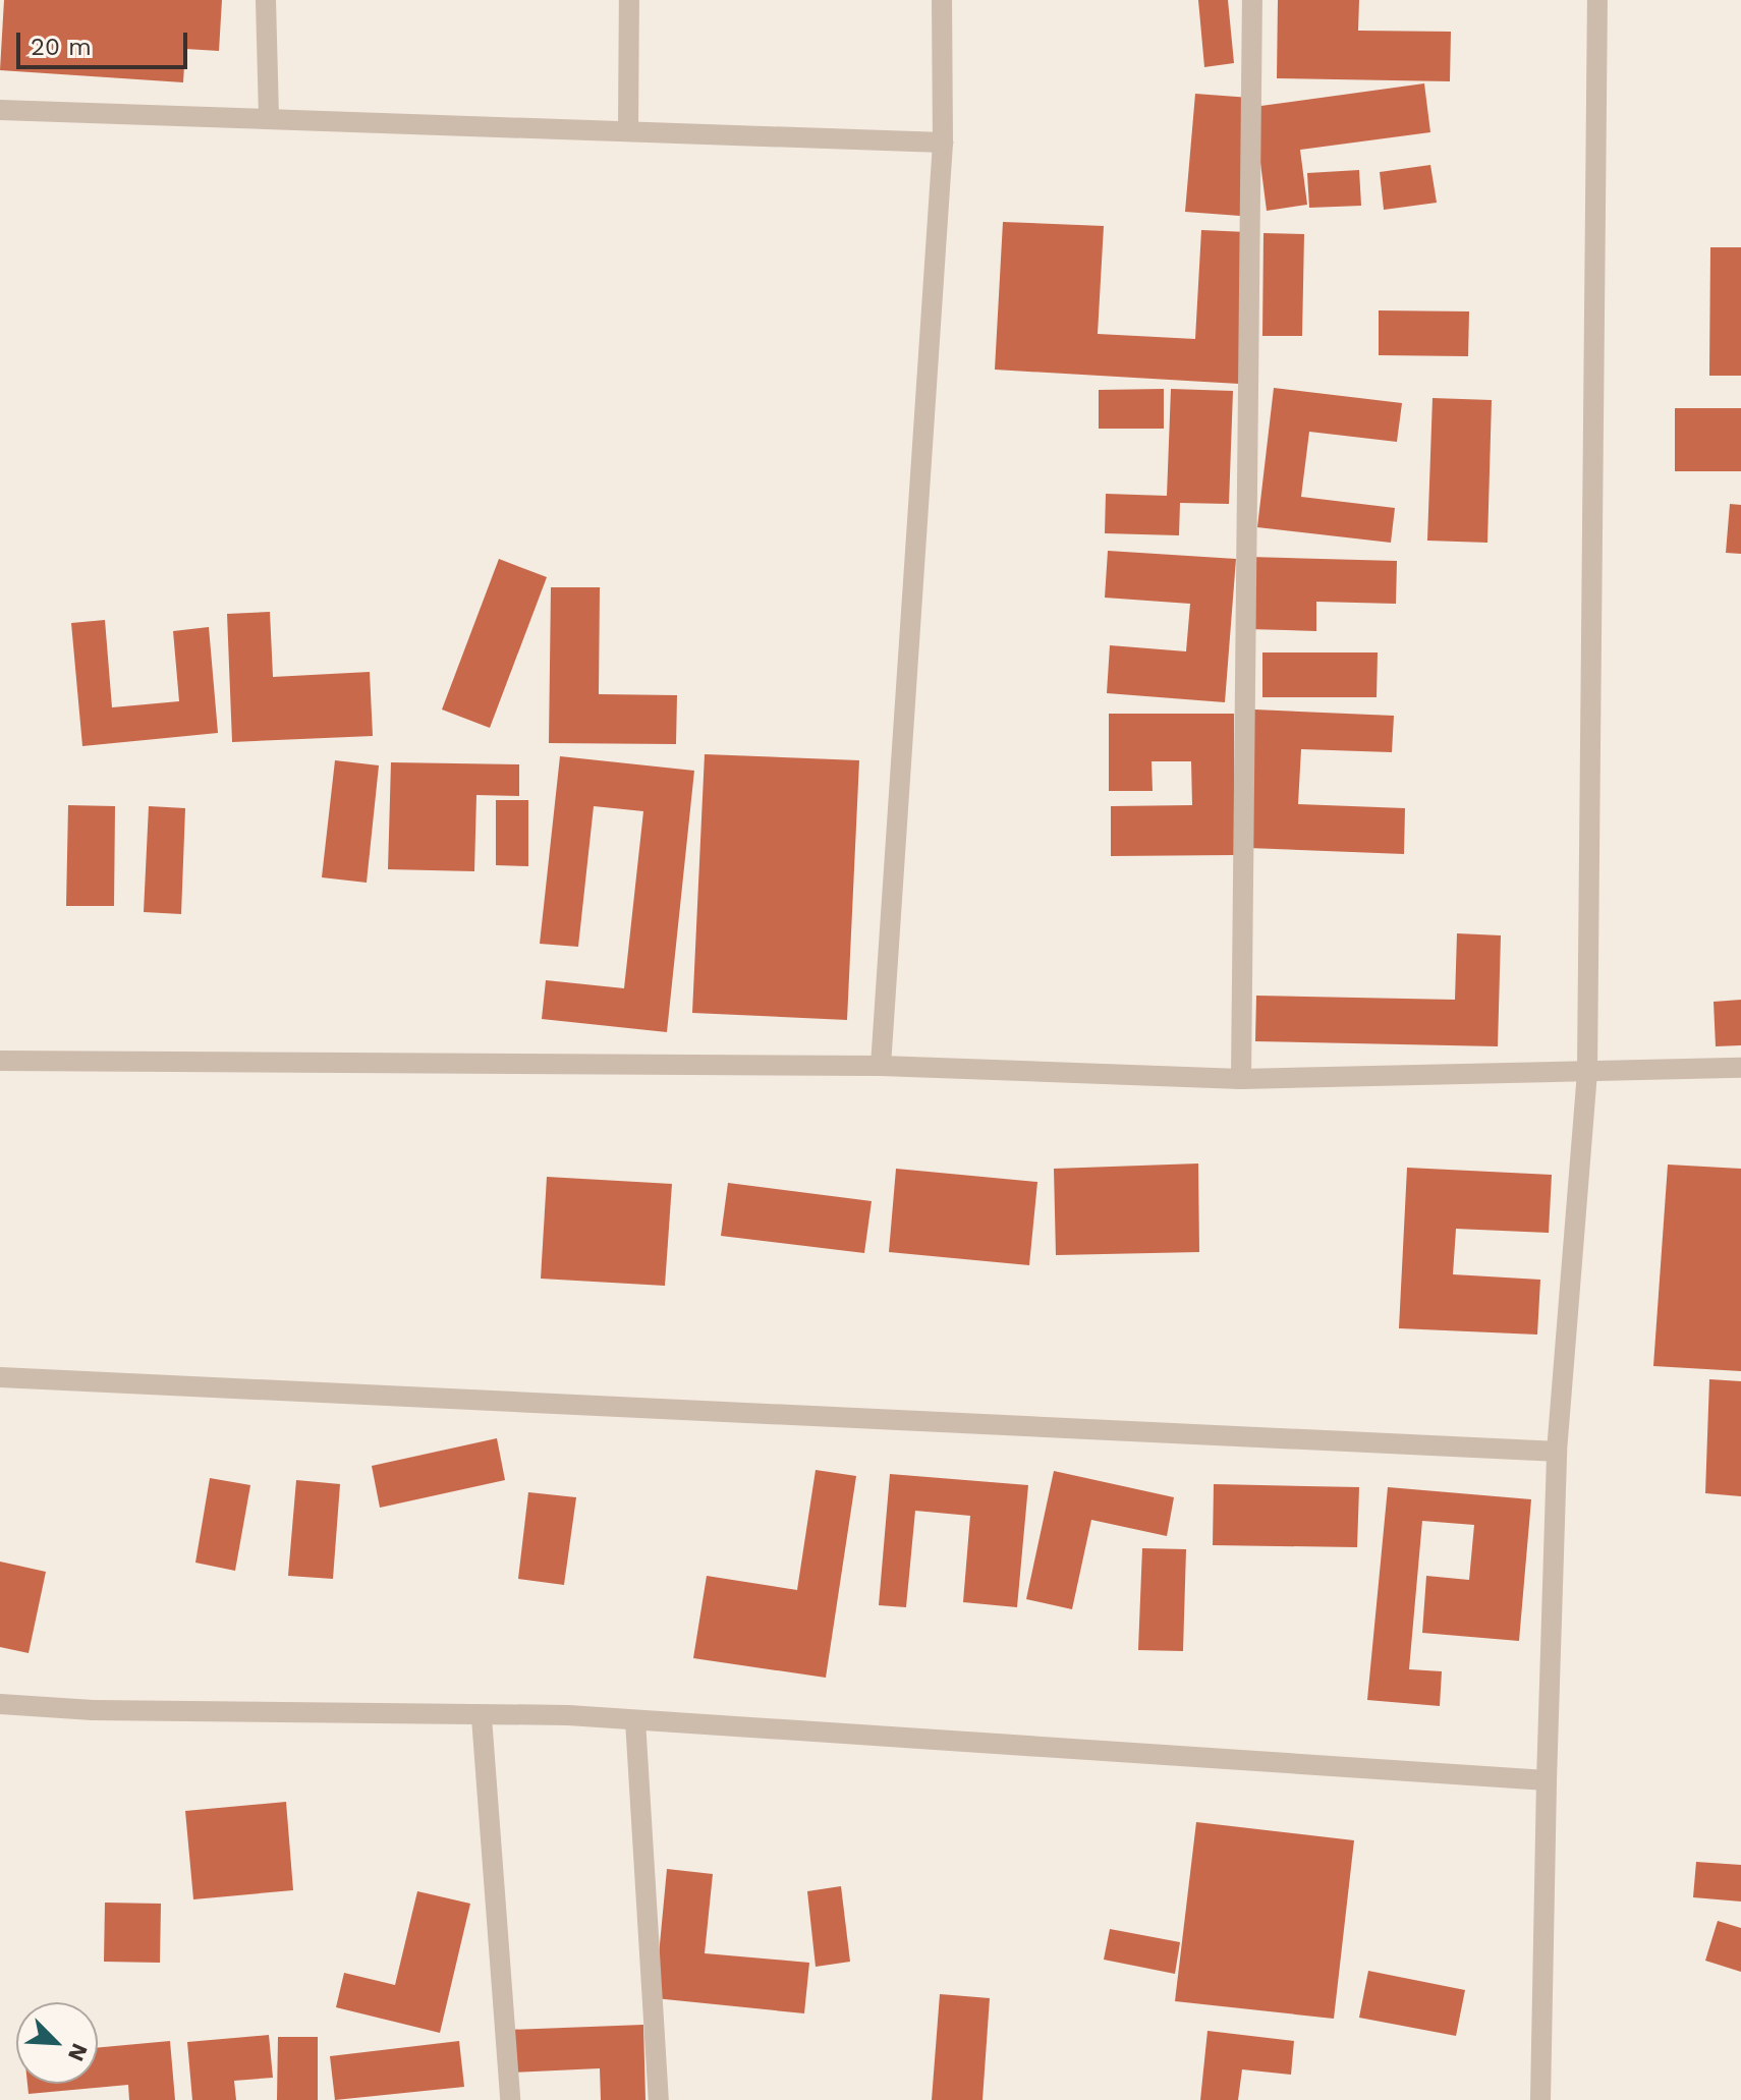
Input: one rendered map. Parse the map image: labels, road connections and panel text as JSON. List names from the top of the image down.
{
  "scale_bar": "20 m",
  "north": "bottom right"
}
